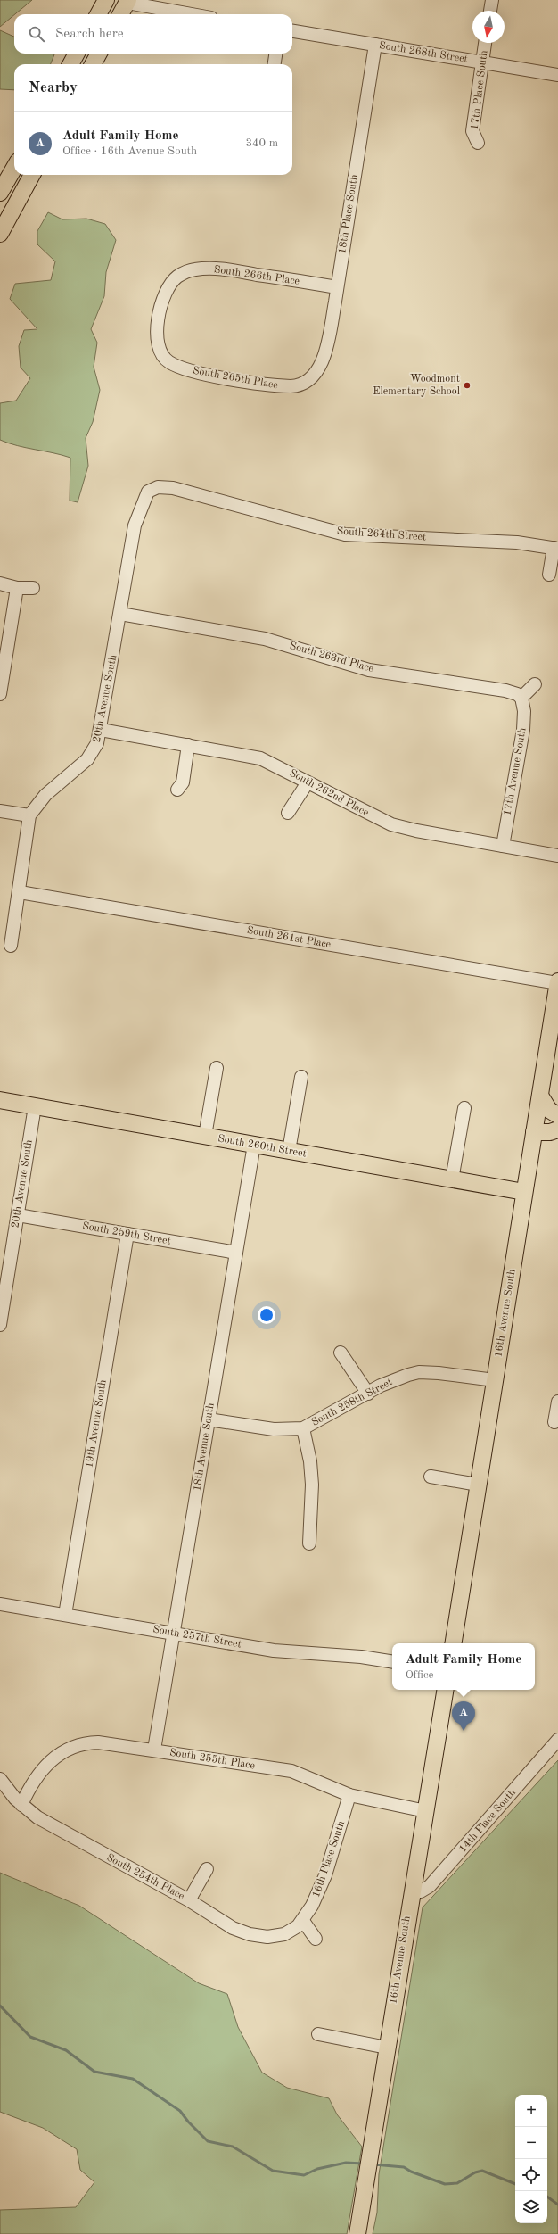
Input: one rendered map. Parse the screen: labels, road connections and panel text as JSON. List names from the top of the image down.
{
  "streets": {
    "main road": ["South 260th Street", "16th Avenue South"],
    "street": [
      "South 268th Street",
      "17th Place South",
      "18th Place South",
      "South 266th Place",
      "South 265th Place",
      "South 264th Street",
      "South 263rd Place",
      "20th Avenue South",
      "17th Avenue South",
      "South 262nd Place",
      "South 261st Place",
      "South 259th Street",
      "South 258th Street",
      "19th Avenue South",
      "18th Avenue South",
      "South 257th Street",
      "South 255th Place",
      "14th Place South",
      "16th Place South",
      "South 254th Place"
    ]
  },
  "crossings": [
    ["South 268th Street", "17th Place South"],
    ["South 268th Street", "18th Place South"],
    ["18th Place South", "South 266th Place"],
    ["18th Place South", "South 265th Place"],
    ["South 266th Place", "South 265th Place"],
    ["South 264th Street", "20th Avenue South"],
    ["South 263rd Place", "20th Avenue South"],
    ["South 263rd Place", "17th Avenue South"],
    ["20th Avenue South", "South 262nd Place"],
    ["20th Avenue South", "South 260th Street"],
    ["20th Avenue South", "South 259th Street"],
    ["17th Avenue South", "South 262nd Place"],
    ["South 261st Place", "16th Avenue South"],
    ["South 260th Street", "16th Avenue South"],
    ["South 260th Street", "18th Avenue South"],
    ["South 259th Street", "19th Avenue South"],
    ["South 259th Street", "18th Avenue South"],
    ["16th Avenue South", "South 258th Street"],
    ["16th Avenue South", "South 255th Place"],
    ["16th Avenue South", "14th Place South"],
    ["South 258th Street", "18th Avenue South"],
    ["19th Avenue South", "South 257th Street"],
    ["18th Avenue South", "South 257th Street"],
    ["18th Avenue South", "South 255th Place"],
    ["South 255th Place", "16th Place South"],
    ["South 255th Place", "South 254th Place"],
    ["16th Place South", "South 254th Place"]
  ],
  "places": ["Woodmont Elementary School"],
  "north": "bottom",
  "page": {
    "search": "Search here",
    "heading": "Nearby",
    "list": [
      {
        "mark": "A",
        "name": "Adult Family Home",
        "note": "Office · 16th Avenue South",
        "value": "340 m"
      }
    ],
    "popup": ["Adult Family Home", "Office"],
    "pins": "A",
    "map_buttons": ["+", "−"]
  }
}
